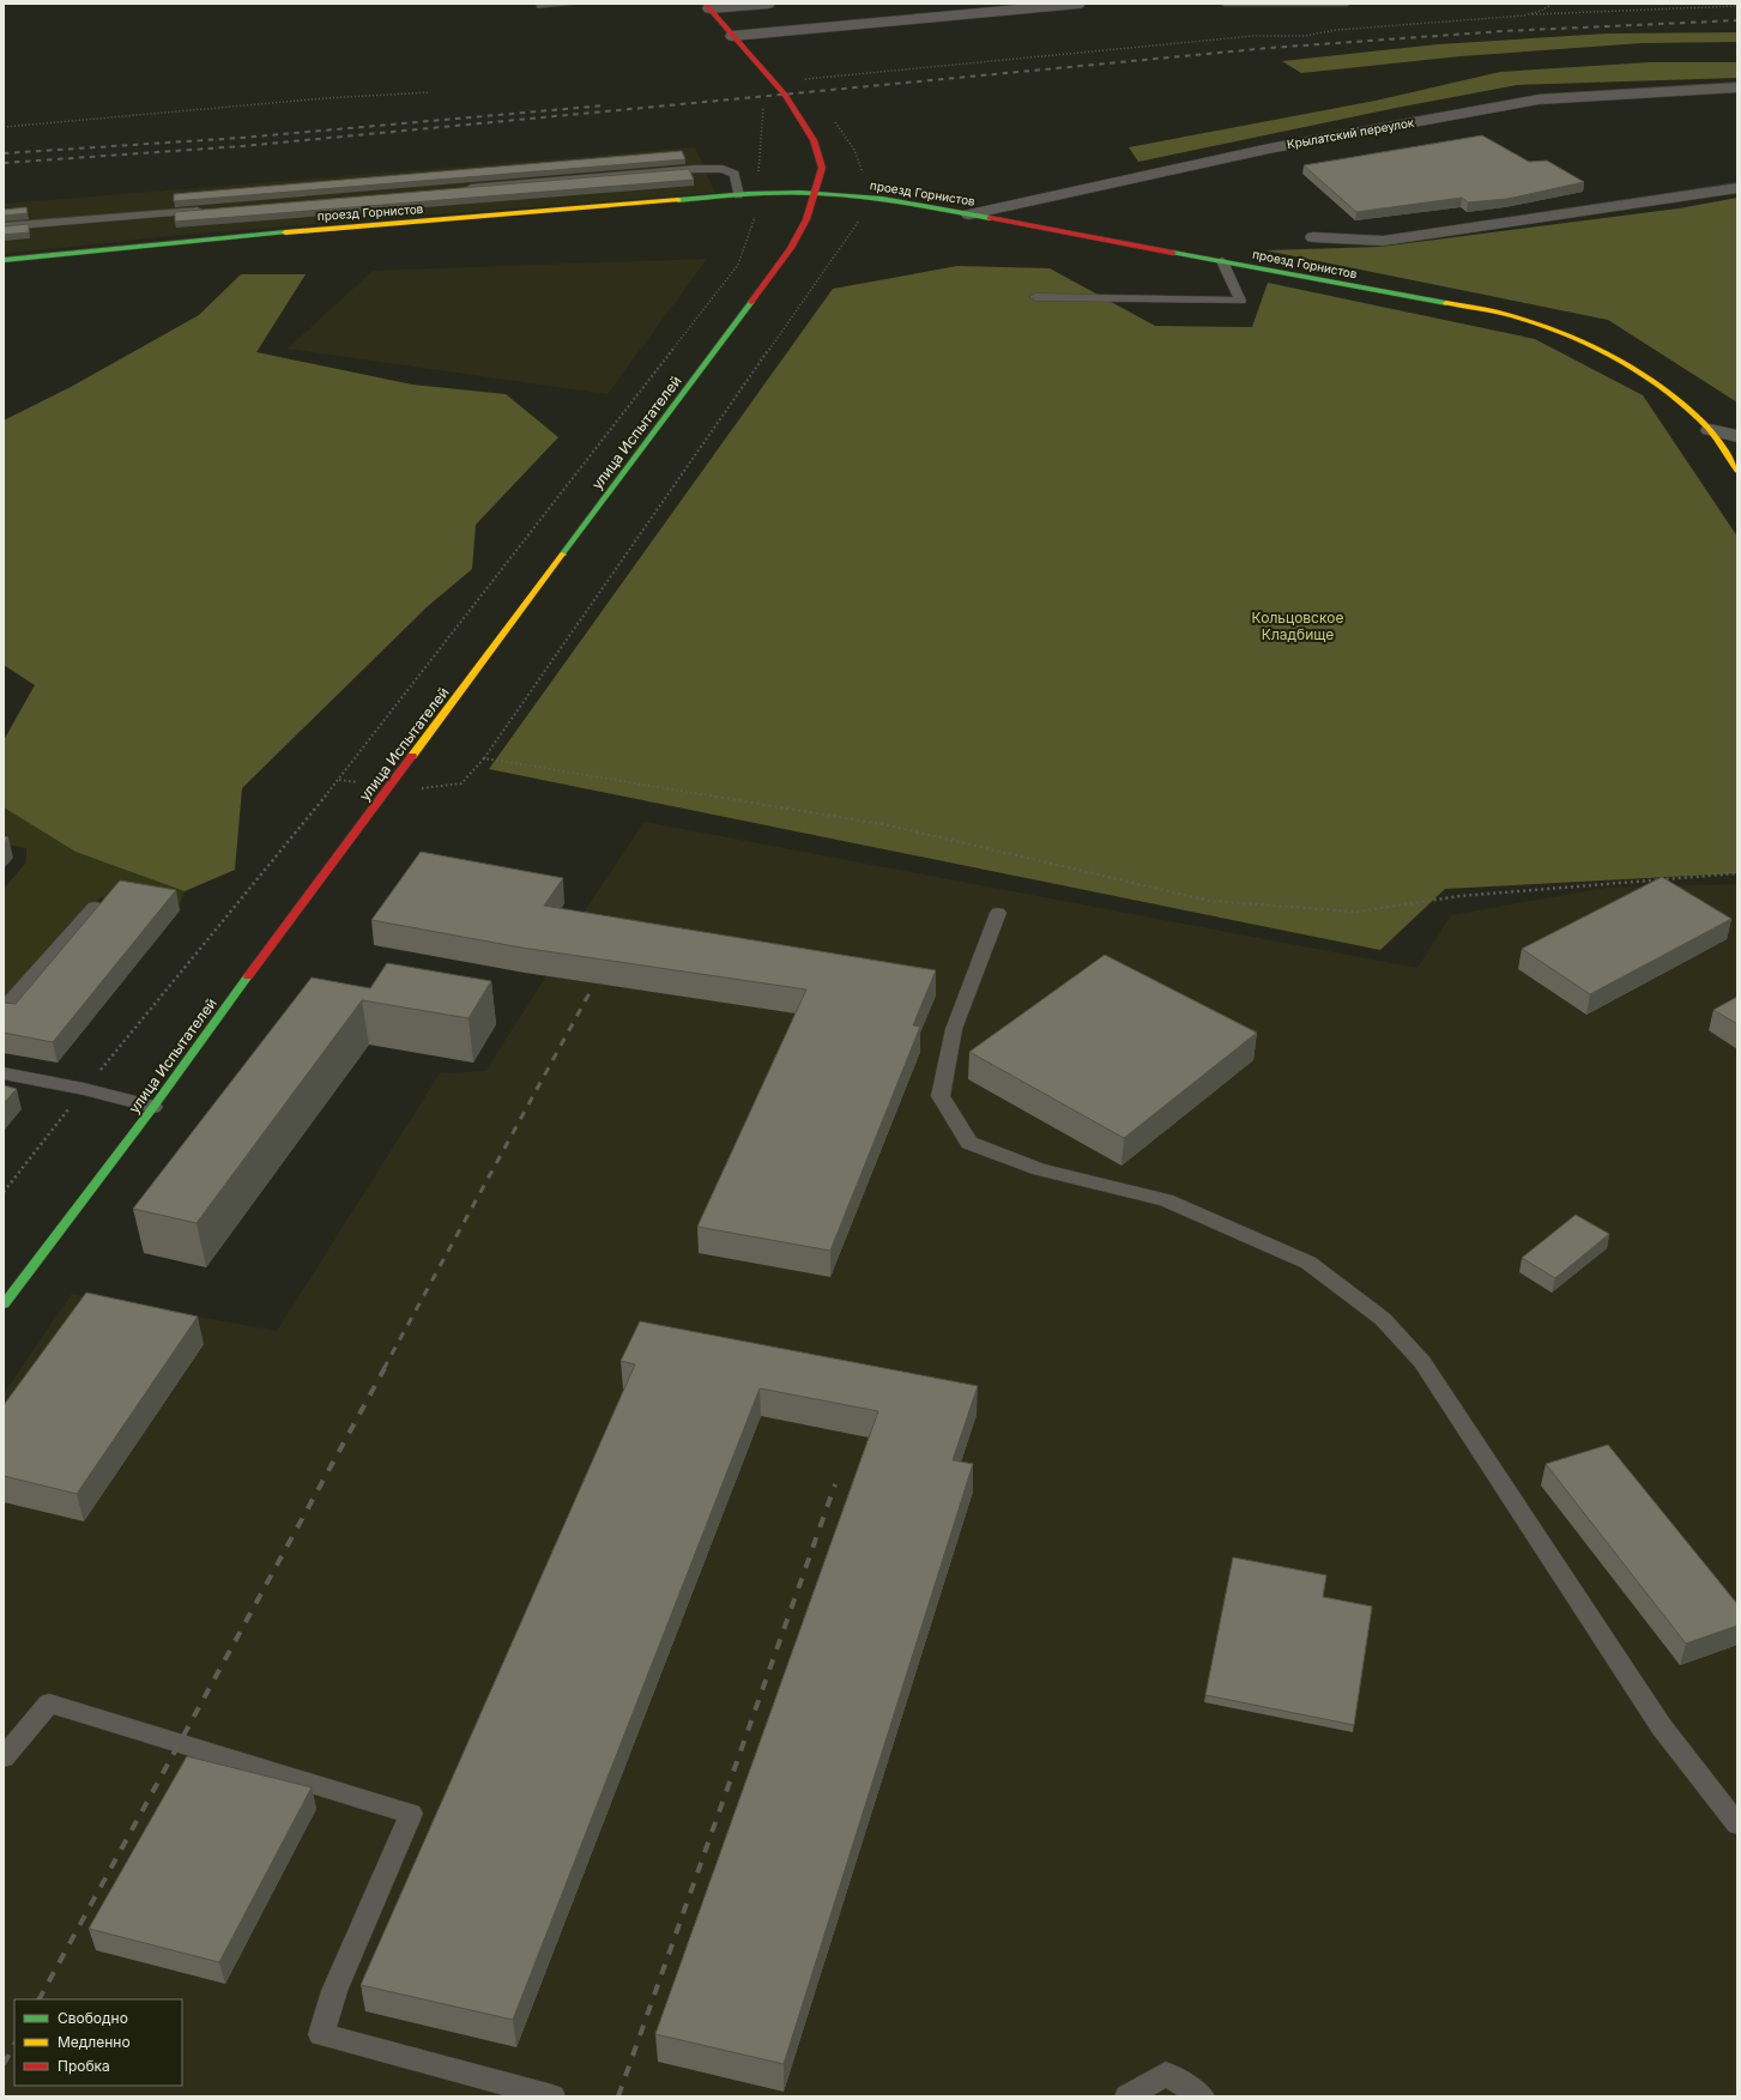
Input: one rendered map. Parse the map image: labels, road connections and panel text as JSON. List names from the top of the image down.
{
  "streets": {
    "main road": ["проезд Горнистов", "улица Испытателей"],
    "street": ["Крылатский переулок"]
  },
  "crossings": [
    ["Крылатский переулок", "проезд Горнистов"],
    ["проезд Горнистов", "улица Испытателей"]
  ],
  "parks": ["Кольцовское Кладбище"],
  "legend": ["Свободно", "Медленно", "Пробка"]
}
